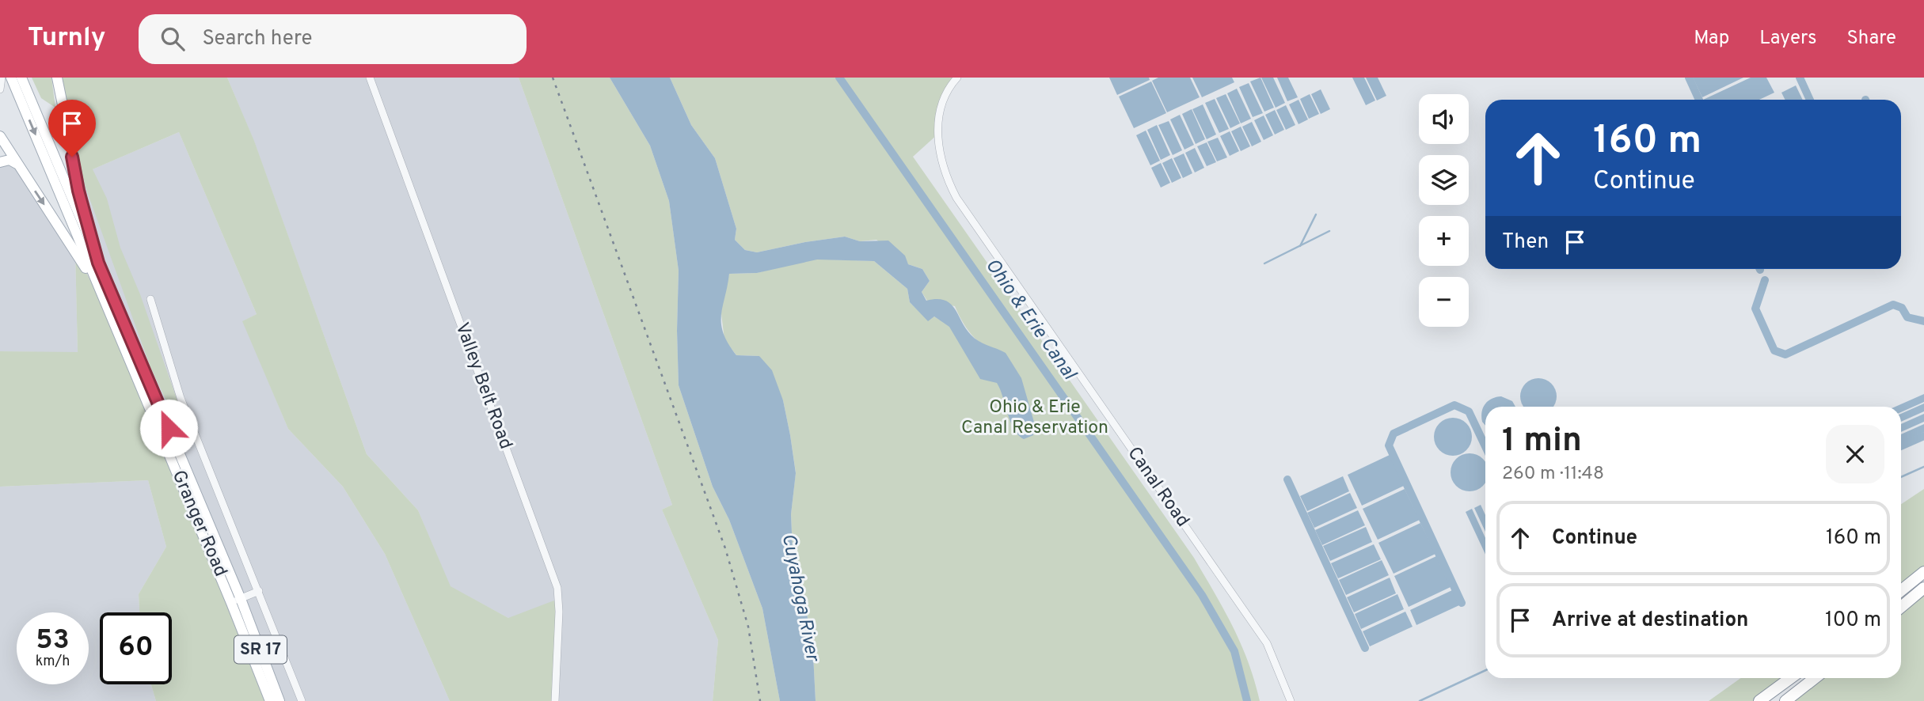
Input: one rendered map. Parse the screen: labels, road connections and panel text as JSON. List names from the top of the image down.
{
  "streets": {
    "main road": ["Granger Road", "SR 17"],
    "street": ["Valley Belt Road", "Canal Road"]
  },
  "water": ["Ohio & Erie Canal", "Cuyahoga River"],
  "parks": ["Ohio & Erie Canal Reservation"],
  "page": {
    "header": "Turnly",
    "search": "Search here",
    "nav": ["Map", "Layers", "Share"],
    "map_buttons": ["+", "−"],
    "turn": ["160 m", "Continue"],
    "then": "Then",
    "heading": ["1 min", "260 m · 11:48"],
    "list": [
      {
        "name": "Continue",
        "value": "160 m"
      },
      {
        "name": "Arrive at destination",
        "value": "100 m"
      }
    ],
    "speed": "53 km/h",
    "limit": "60"
  }
}
